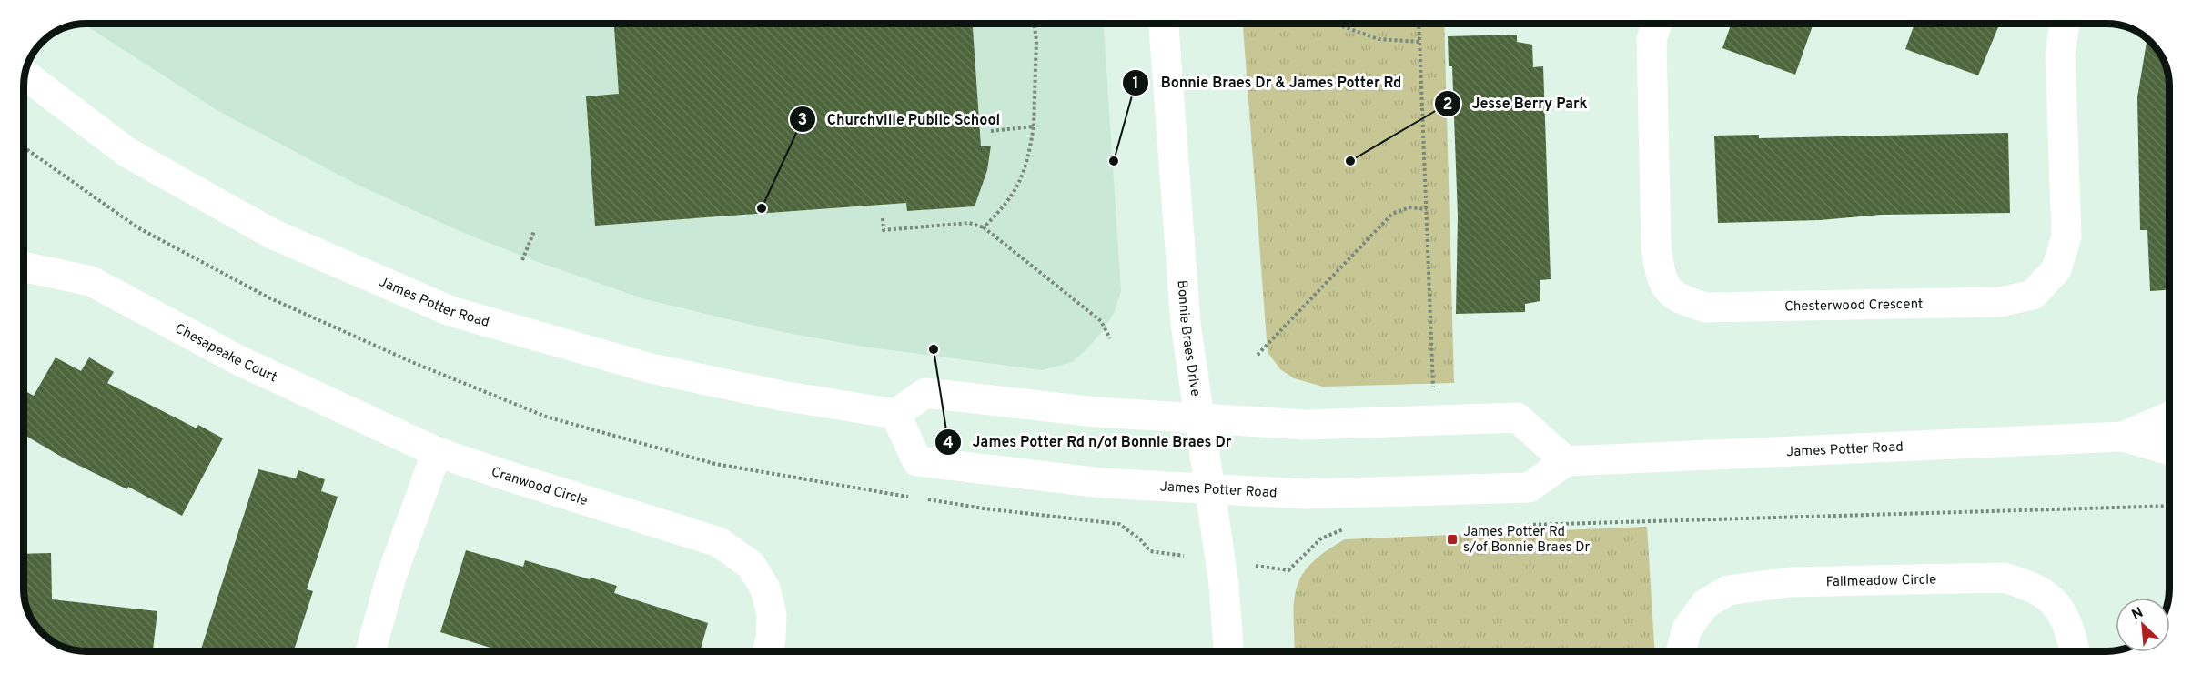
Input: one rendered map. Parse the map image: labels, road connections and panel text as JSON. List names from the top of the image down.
{
  "streets": {
    "street": [
      "James Potter Road",
      "Chesterwood Crescent",
      "Bonnie Braes Drive",
      "Chesapeake Court",
      "Cranwood Circle",
      "Fallmeadow Circle"
    ]
  },
  "crossings": [
    ["James Potter Road", "Bonnie Braes Drive"],
    ["Chesapeake Court", "Cranwood Circle"]
  ],
  "places": {
    "other": [
      "Bonnie Braes Dr & James Potter Rd",
      "Jesse Berry Park",
      "Churchville Public School",
      "James Potter Rd n/of Bonnie Braes Dr"
    ],
    "transit": ["James Potter Rd s/of Bonnie Braes Dr"]
  },
  "north": "top left"
}
